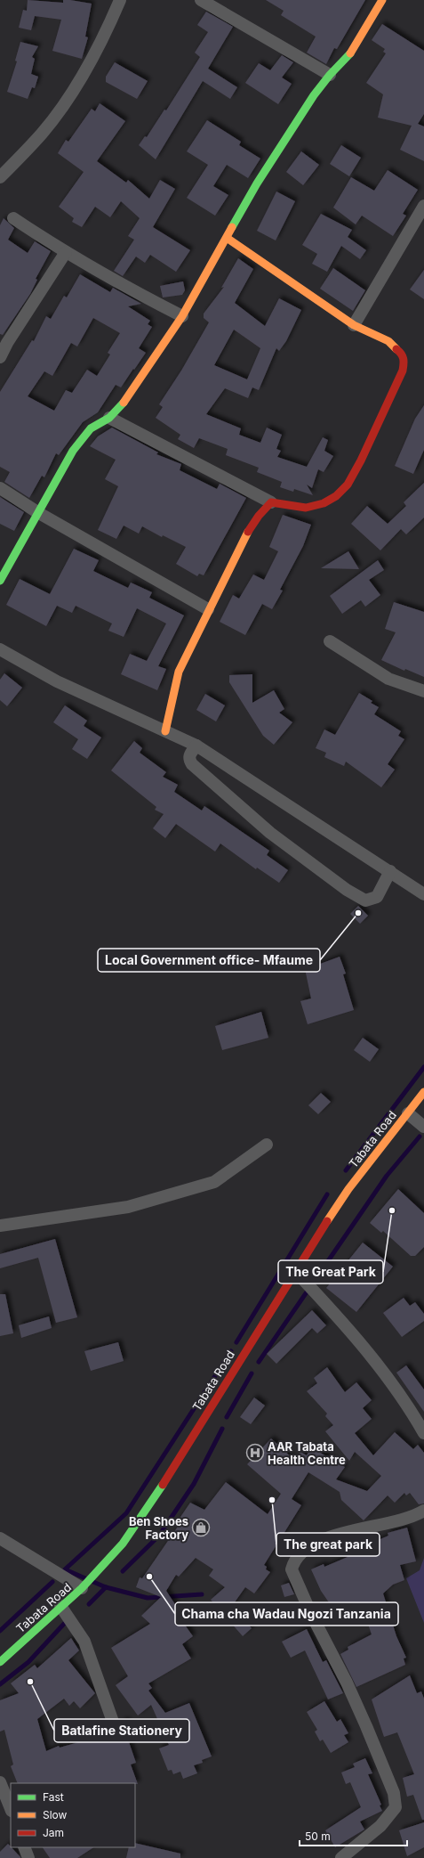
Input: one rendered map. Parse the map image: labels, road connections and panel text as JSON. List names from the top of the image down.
{
  "streets": {
    "street": ["Tabata Road"]
  },
  "places": {
    "other": [
      "Local Government office- Mfaume",
      "The Great Park",
      "The great park",
      "Chama cha Wadau Ngozi Tanzania",
      "Batlafine Stationery"
    ],
    "hospital": ["AAR Tabata Health Centre"],
    "shop": ["Ben Shoes Factory"]
  },
  "legend": ["Fast", "Slow", "Jam"],
  "scale_bar": "50 m"
}
